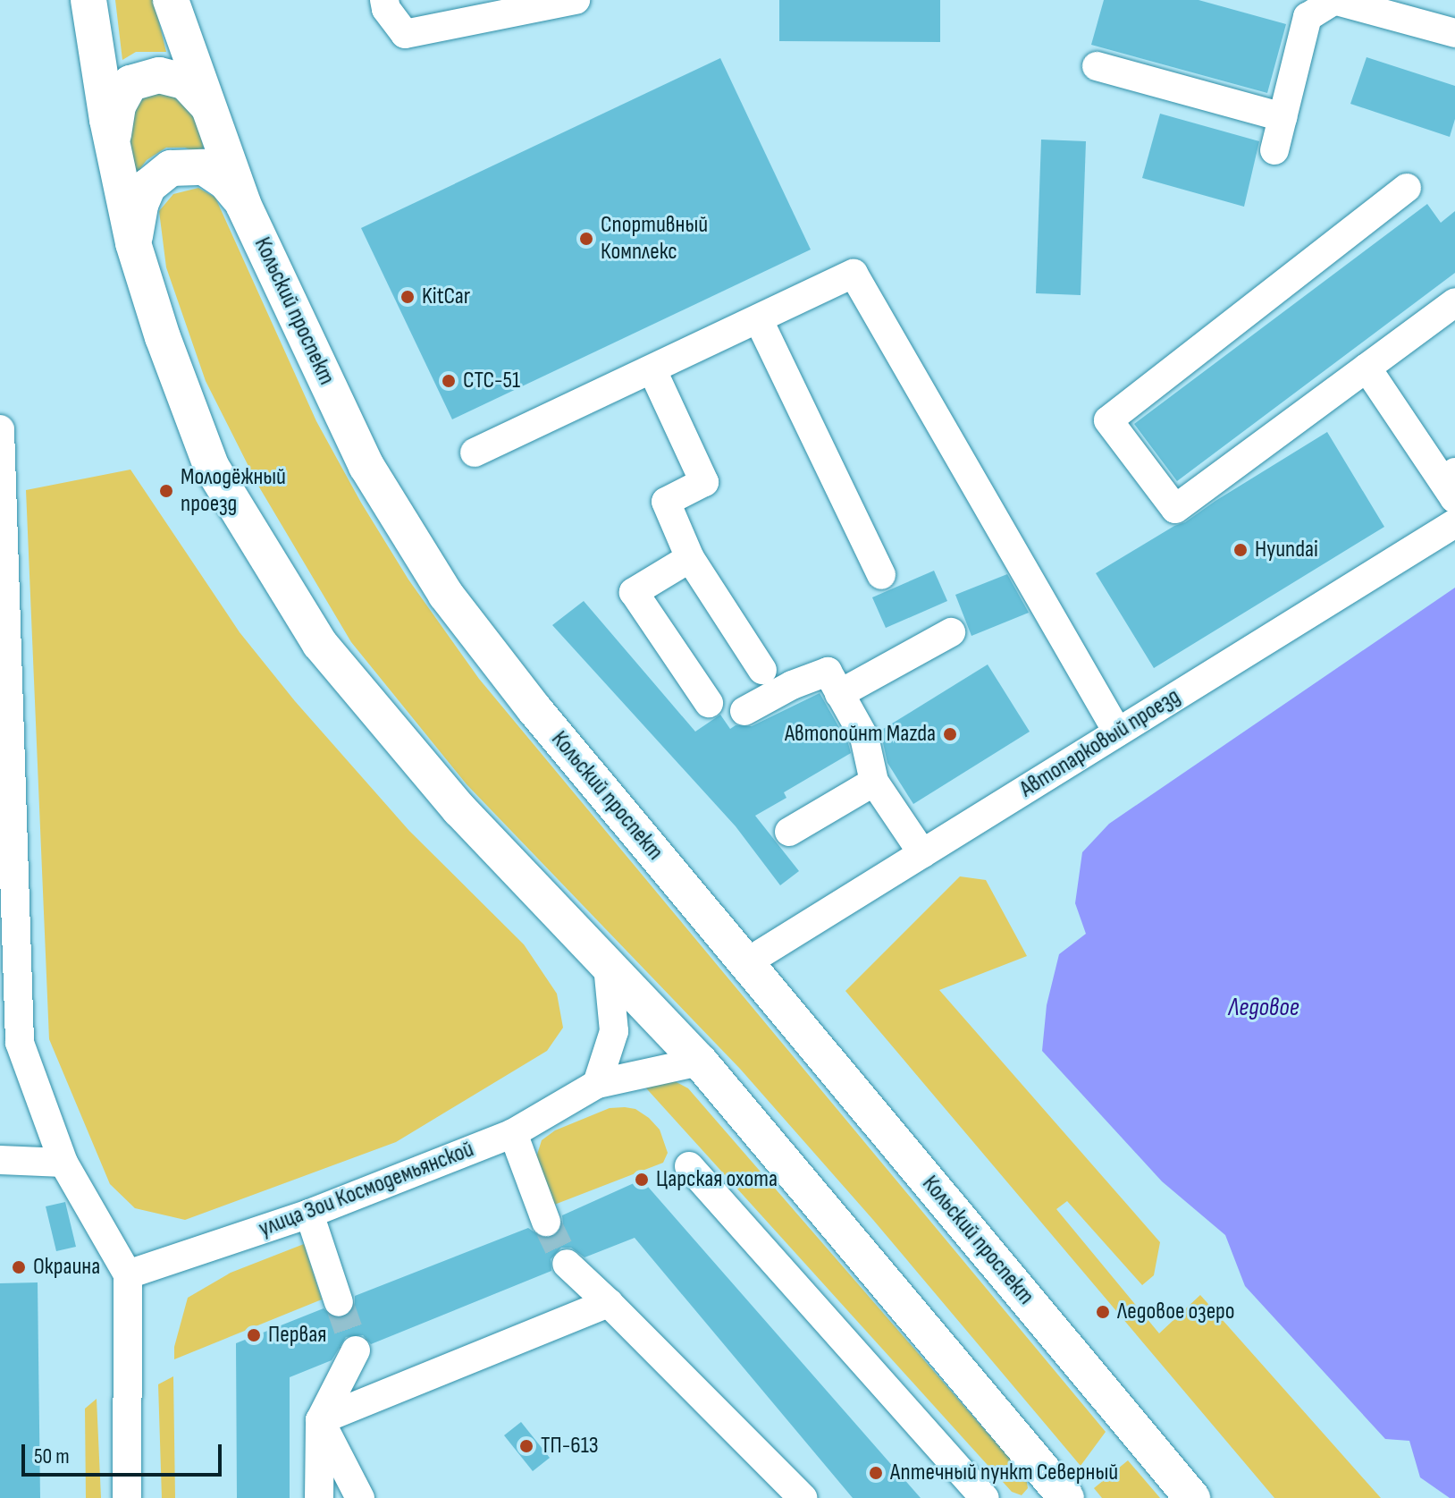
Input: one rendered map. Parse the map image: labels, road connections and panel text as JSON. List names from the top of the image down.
{
  "streets": {
    "main road": ["Кольский проспект"],
    "street": ["Автопарковый проезд", "улица Зои Космодемьянской"]
  },
  "crossings": [
    ["Кольский проспект", "Автопарковый проезд"]
  ],
  "water": ["Ледовое"],
  "places": [
    "Спортивный Комплекс",
    "KitCar",
    "СТС-51",
    "Молодёжный проезд",
    "Hyundai",
    "Автопойнт Mazda",
    "Царская охота",
    "Окраина",
    "Ледовое озеро",
    "Первая",
    "ТП-613",
    "Аптечный пункт Северный"
  ],
  "scale_bar": "50 m"
}
